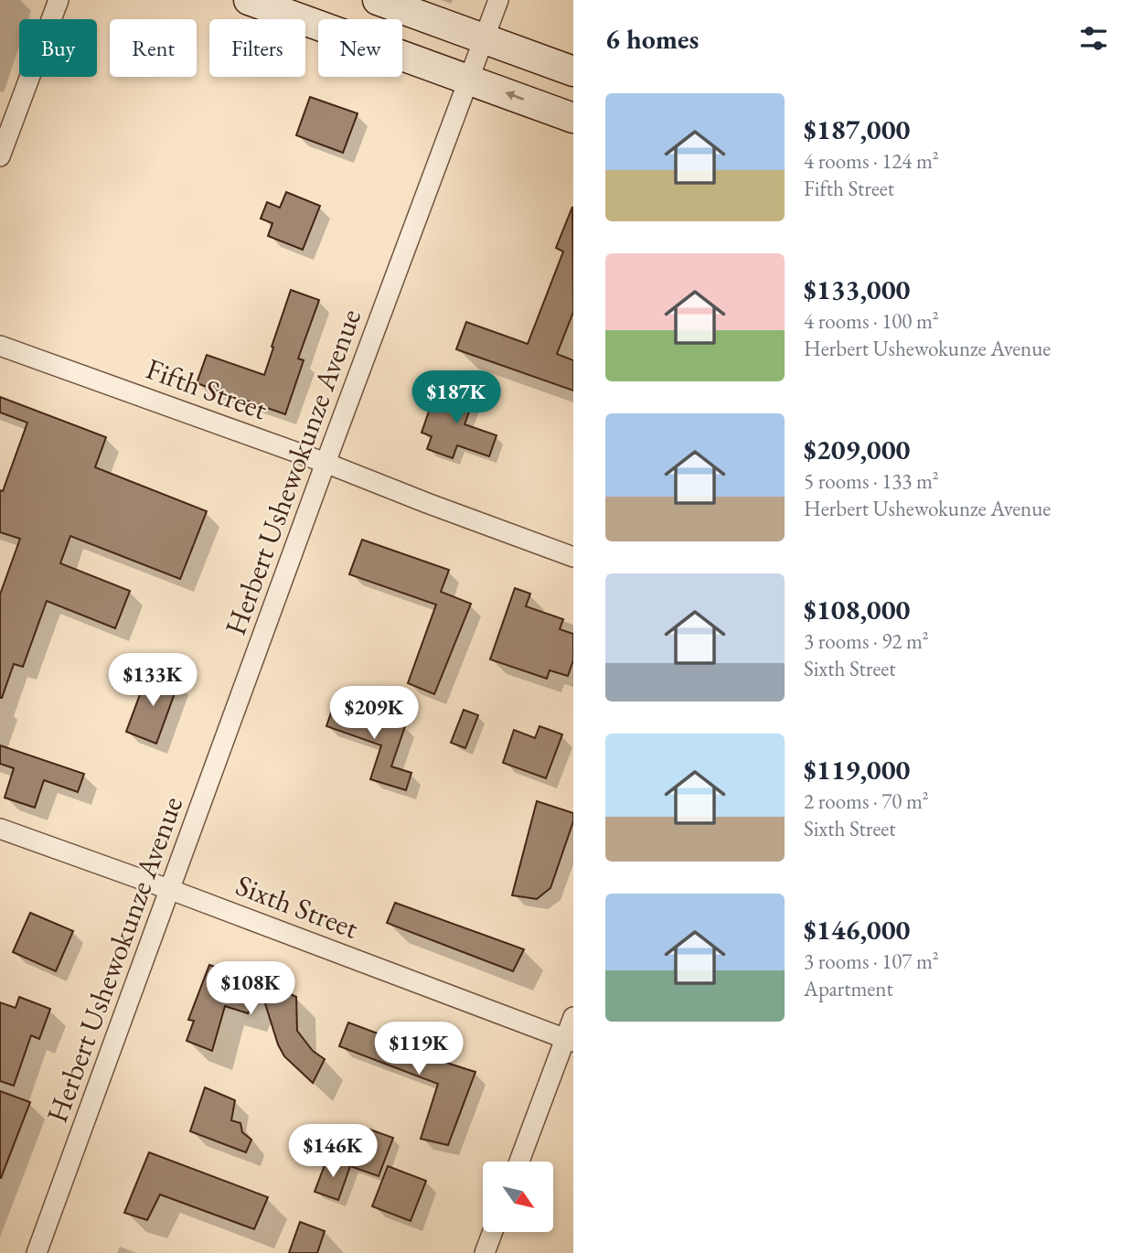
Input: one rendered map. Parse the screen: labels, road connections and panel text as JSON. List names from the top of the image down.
{
  "streets": {
    "street": ["Fifth Street", "Herbert Ushewokunze Avenue", "Sixth Street"]
  },
  "crossings": [
    ["Fifth Street", "Herbert Ushewokunze Avenue"],
    ["Herbert Ushewokunze Avenue", "Sixth Street"]
  ],
  "north": "bottom right",
  "page": {
    "heading": "6 homes",
    "chip": [
      "Buy",
      "Rent",
      "Filters",
      "New"
    ],
    "list": [
      {
        "name": "$187,000",
        "note": "4 rooms · 124 m² · Fifth Street"
      },
      {
        "name": "$133,000",
        "note": "4 rooms · 100 m² · Herbert Ushewokunze Avenue"
      },
      {
        "name": "$209,000",
        "note": "5 rooms · 133 m² · Herbert Ushewokunze Avenue"
      },
      {
        "name": "$108,000",
        "note": "3 rooms · 92 m² · Sixth Street"
      },
      {
        "name": "$119,000",
        "note": "2 rooms · 70 m² · Sixth Street"
      },
      {
        "name": "$146,000",
        "note": "3 rooms · 107 m² · Apartment"
      }
    ],
    "price": [
      "$187K",
      "$133K",
      "$209K",
      "$108K",
      "$119K",
      "$146K"
    ]
  }
}
